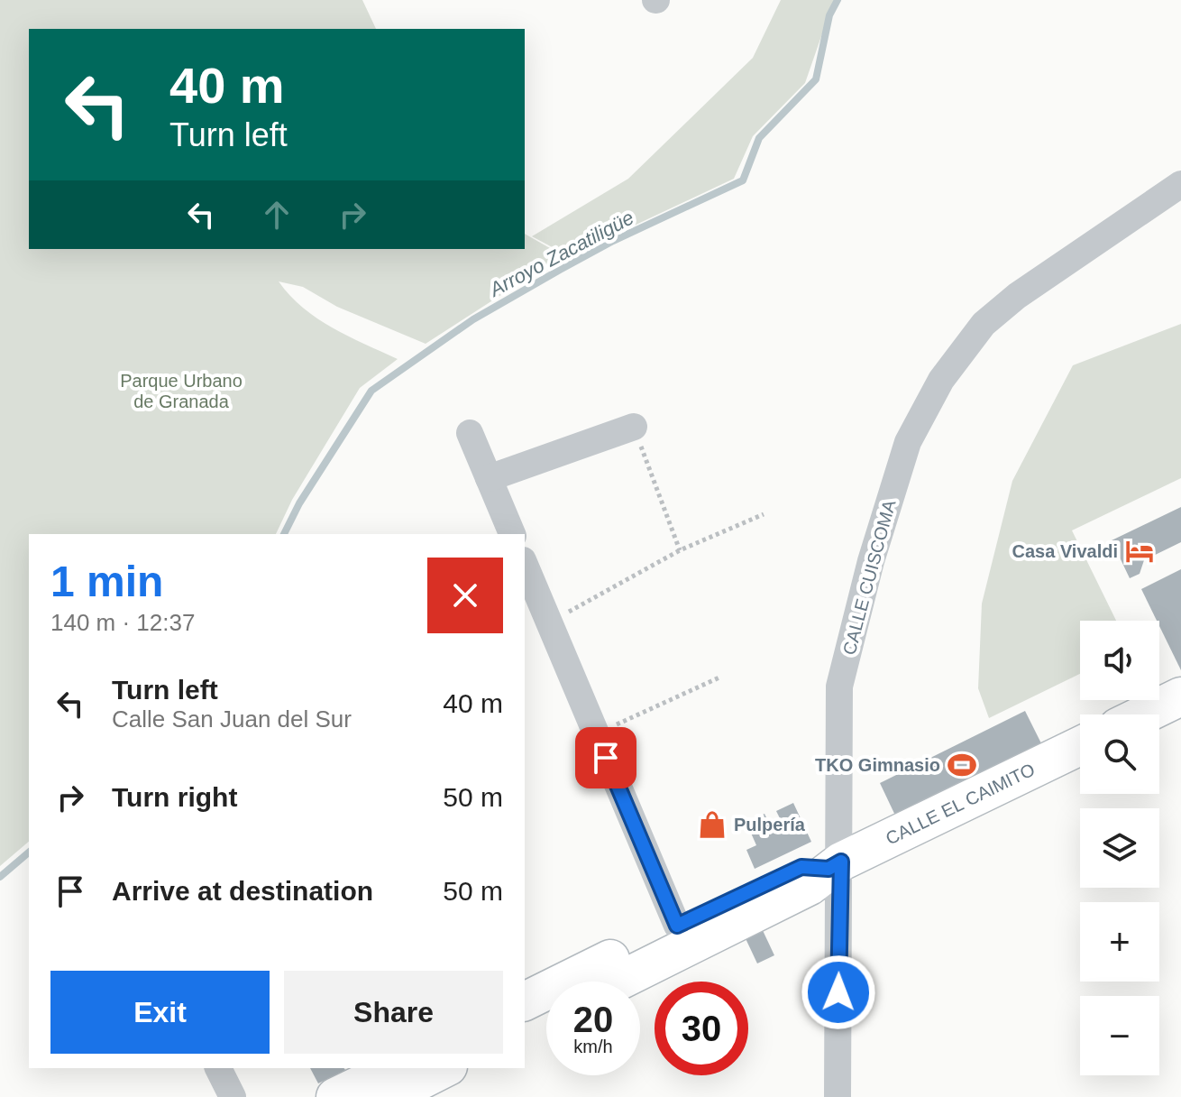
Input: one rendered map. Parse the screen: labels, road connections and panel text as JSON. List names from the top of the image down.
{
  "streets": {
    "street": ["CALLE CUISCOMA", "CALLE EL CAIMITO"]
  },
  "crossings": [
    ["CALLE CUISCOMA", "CALLE EL CAIMITO"]
  ],
  "water": ["Arroyo Zacatiligüe"],
  "parks": ["Parque Urbano de Granada"],
  "places": {
    "hotel": ["Casa Vivaldi"],
    "sports": ["TKO Gimnasio"],
    "shop": ["Pulpería"]
  },
  "page": {
    "turn": ["40 m", "Turn left"],
    "heading": ["1 min", "140 m · 12:37"],
    "map_buttons": ["+", "−"],
    "list": [
      {
        "name": "Turn left",
        "note": "Calle San Juan del Sur",
        "value": "40 m"
      },
      {
        "name": "Turn right",
        "value": "50 m"
      },
      {
        "name": "Arrive at destination",
        "value": "50 m"
      }
    ],
    "buttons": ["Exit", "Share"],
    "speed": "20 km/h",
    "limit": "30"
  }
}
